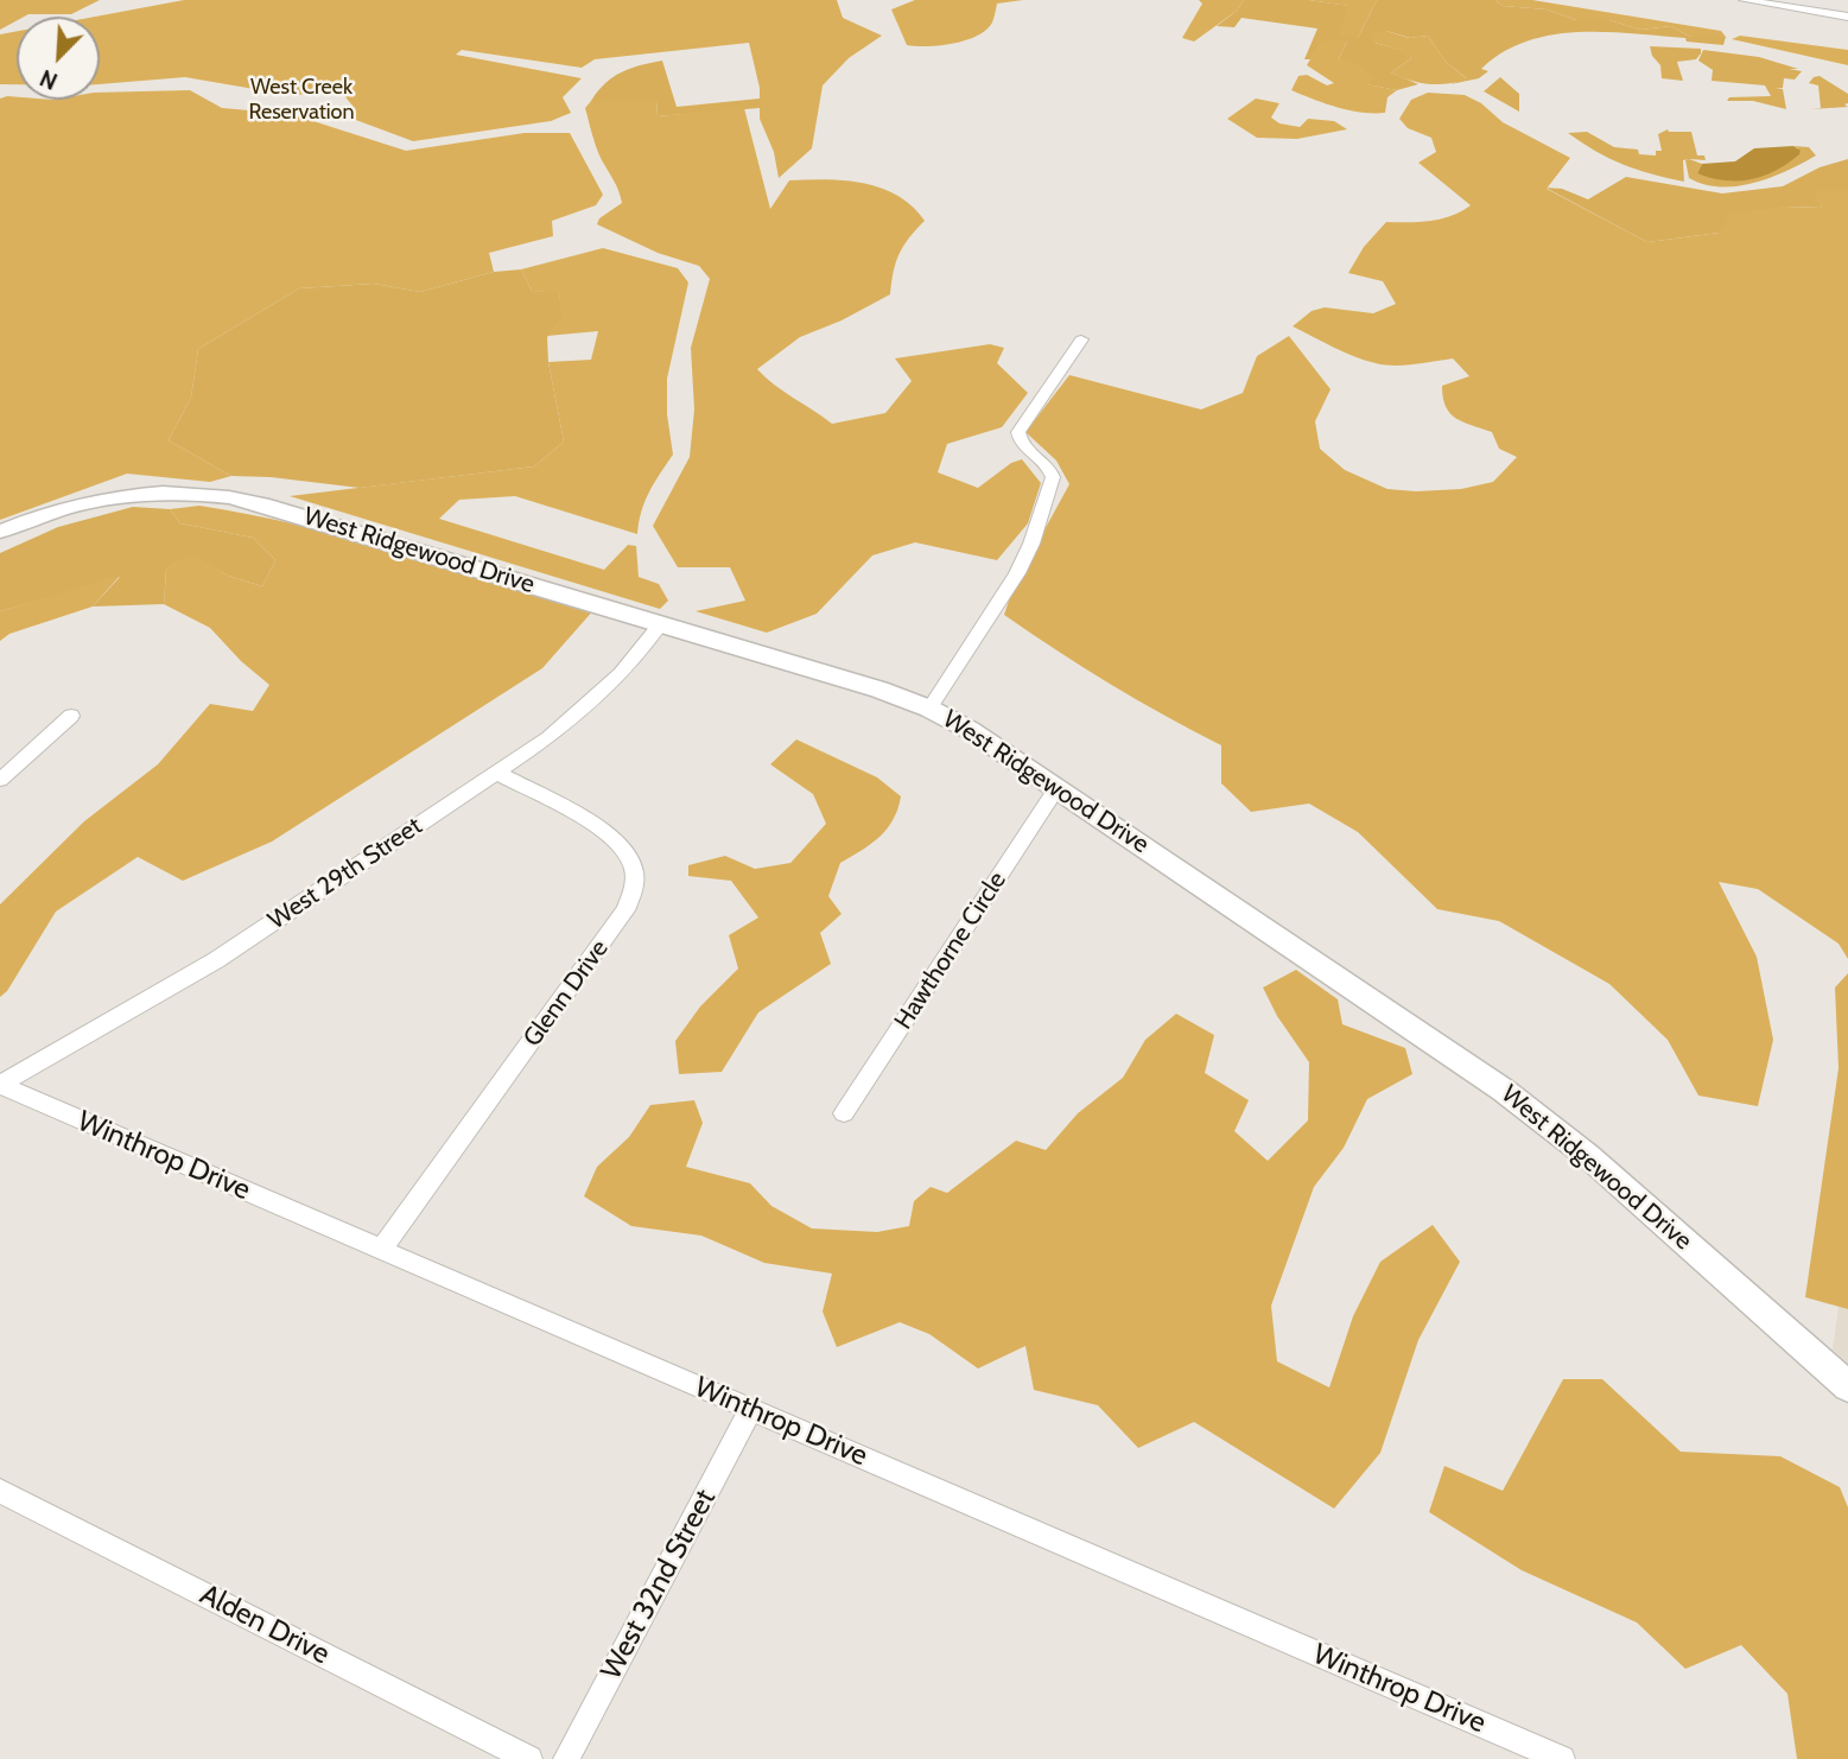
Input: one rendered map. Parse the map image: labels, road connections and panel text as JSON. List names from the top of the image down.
{
  "streets": {
    "street": [
      "West Ridgewood Drive",
      "West 29th Street",
      "Hawthorne Circle",
      "Glenn Drive",
      "Winthrop Drive",
      "West 32nd Street",
      "Alden Drive"
    ]
  },
  "crossings": [
    ["West Ridgewood Drive", "West 29th Street"],
    ["West Ridgewood Drive", "Hawthorne Circle"],
    ["West 29th Street", "Glenn Drive"],
    ["West 29th Street", "Winthrop Drive"],
    ["Glenn Drive", "Winthrop Drive"],
    ["Winthrop Drive", "West 32nd Street"]
  ],
  "parks": ["West Creek Reservation"],
  "north": "bottom left"
}
